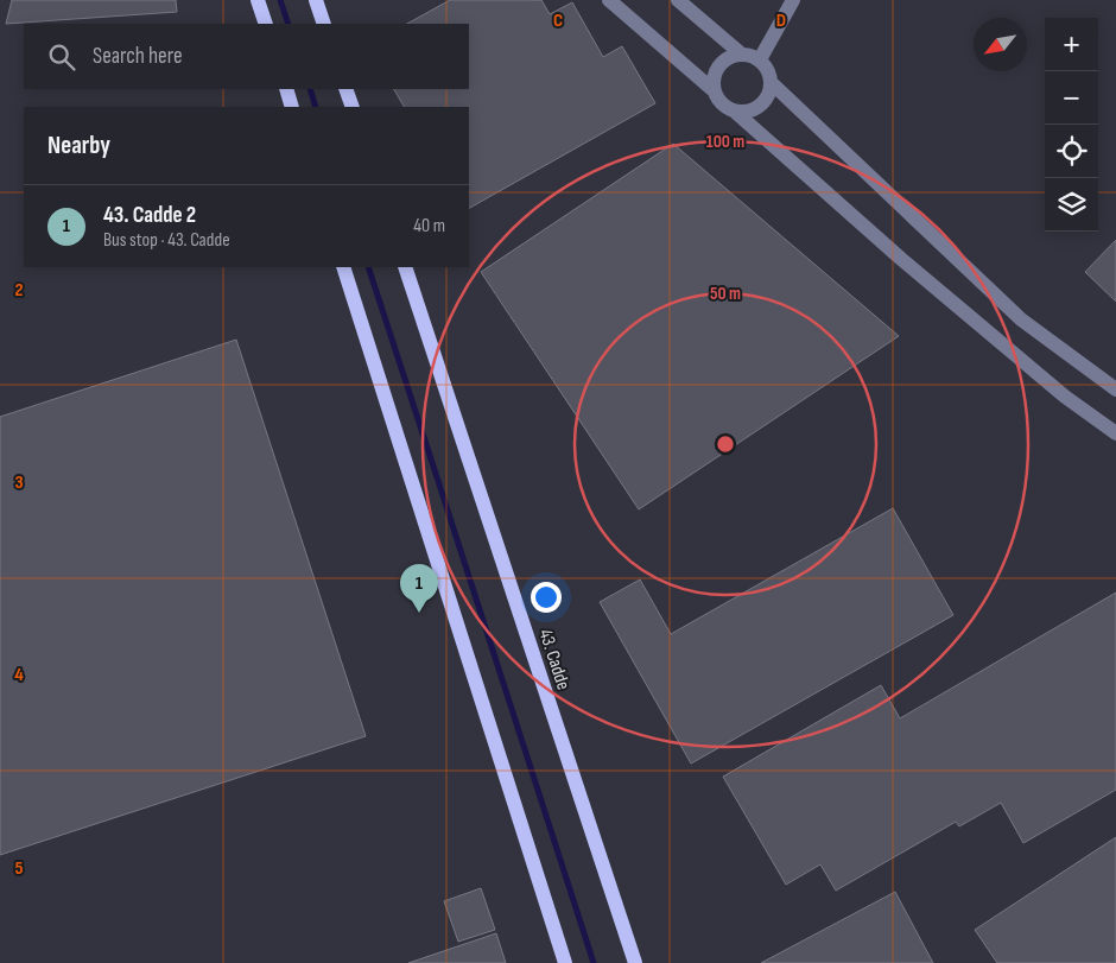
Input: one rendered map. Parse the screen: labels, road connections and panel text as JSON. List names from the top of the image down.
{
  "streets": {
    "main road": ["43. Cadde"]
  },
  "north": "bottom left",
  "page": {
    "map_buttons": ["+", "−"],
    "search": "Search here",
    "heading": "Nearby",
    "list": [
      {
        "mark": "1",
        "name": "43. Cadde 2",
        "note": "Bus stop · 43. Cadde",
        "value": "40 m"
      }
    ],
    "pins": "1"
  },
  "grid": {
    "columns": ["C", "D"],
    "rows": [
      "2",
      "3",
      "4",
      "5"
    ]
  },
  "rings": ["100 m", "50 m"]
}
